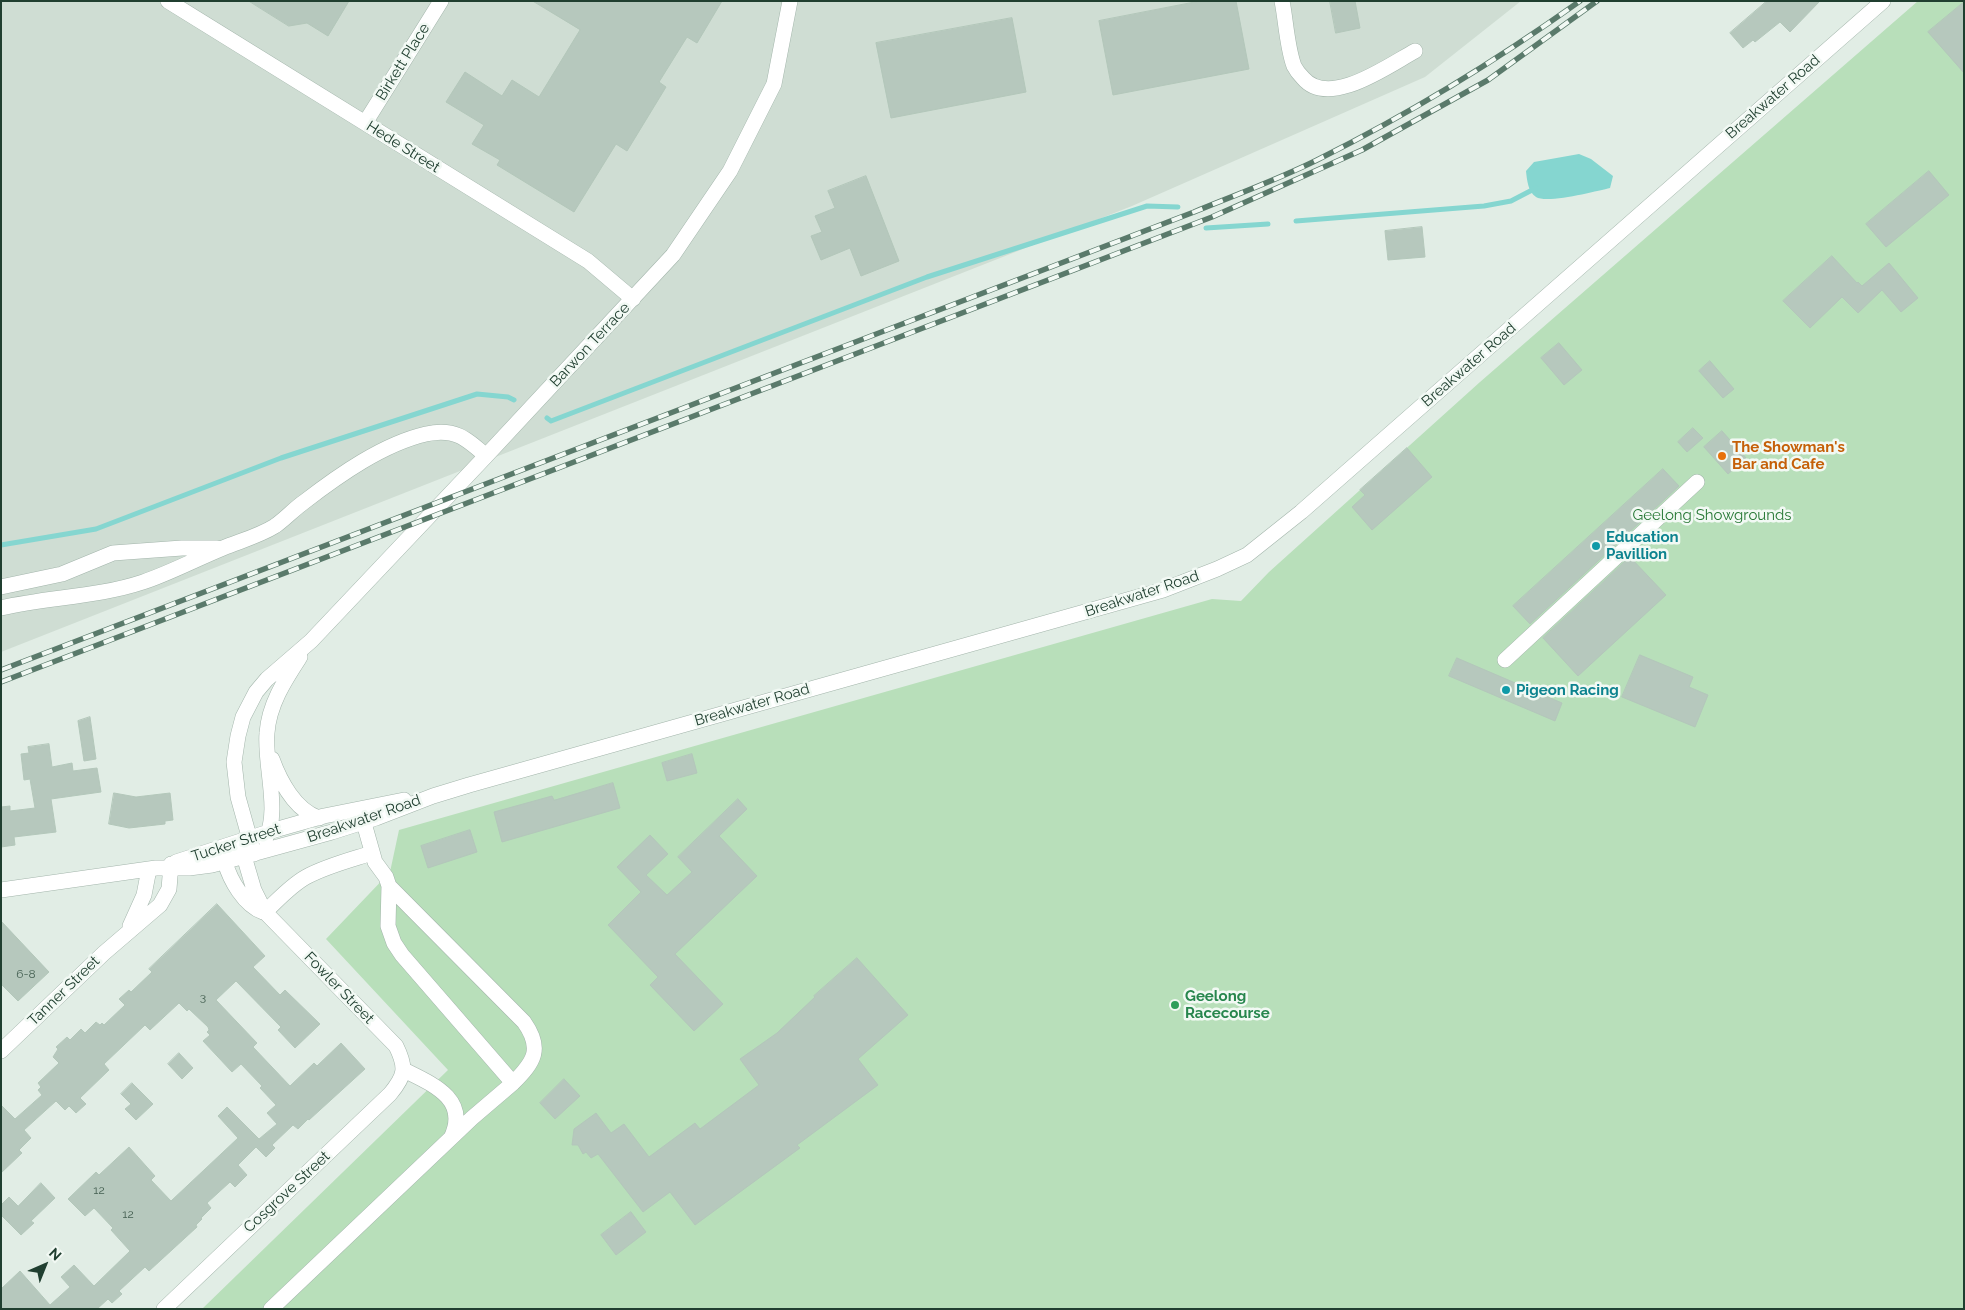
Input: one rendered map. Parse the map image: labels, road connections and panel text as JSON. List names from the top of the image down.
{
  "streets": {
    "street": [
      "Birkett Place",
      "Breakwater Road",
      "Hede Street",
      "Barwon Terrace",
      "Tucker Street",
      "Fowler Street",
      "Tanner Street",
      "Cosgrove Street"
    ]
  },
  "crossings": [
    ["Birkett Place", "Hede Street"],
    ["Breakwater Road", "Barwon Terrace"],
    ["Breakwater Road", "Tucker Street"],
    ["Breakwater Road", "Fowler Street"],
    ["Hede Street", "Barwon Terrace"],
    ["Barwon Terrace", "Tucker Street"],
    ["Barwon Terrace", "Fowler Street"],
    ["Tucker Street", "Fowler Street"],
    ["Tucker Street", "Tanner Street"],
    ["Fowler Street", "Cosgrove Street"]
  ],
  "parks": ["Geelong Showgrounds"],
  "places": [
    "The Showman's Bar and Cafe",
    "Education Pavillion",
    "Pigeon Racing",
    "Geelong Racecourse"
  ],
  "house_numbers": [
    "6-8",
    "3",
    "12",
    "12"
  ],
  "north": "top right"
}
